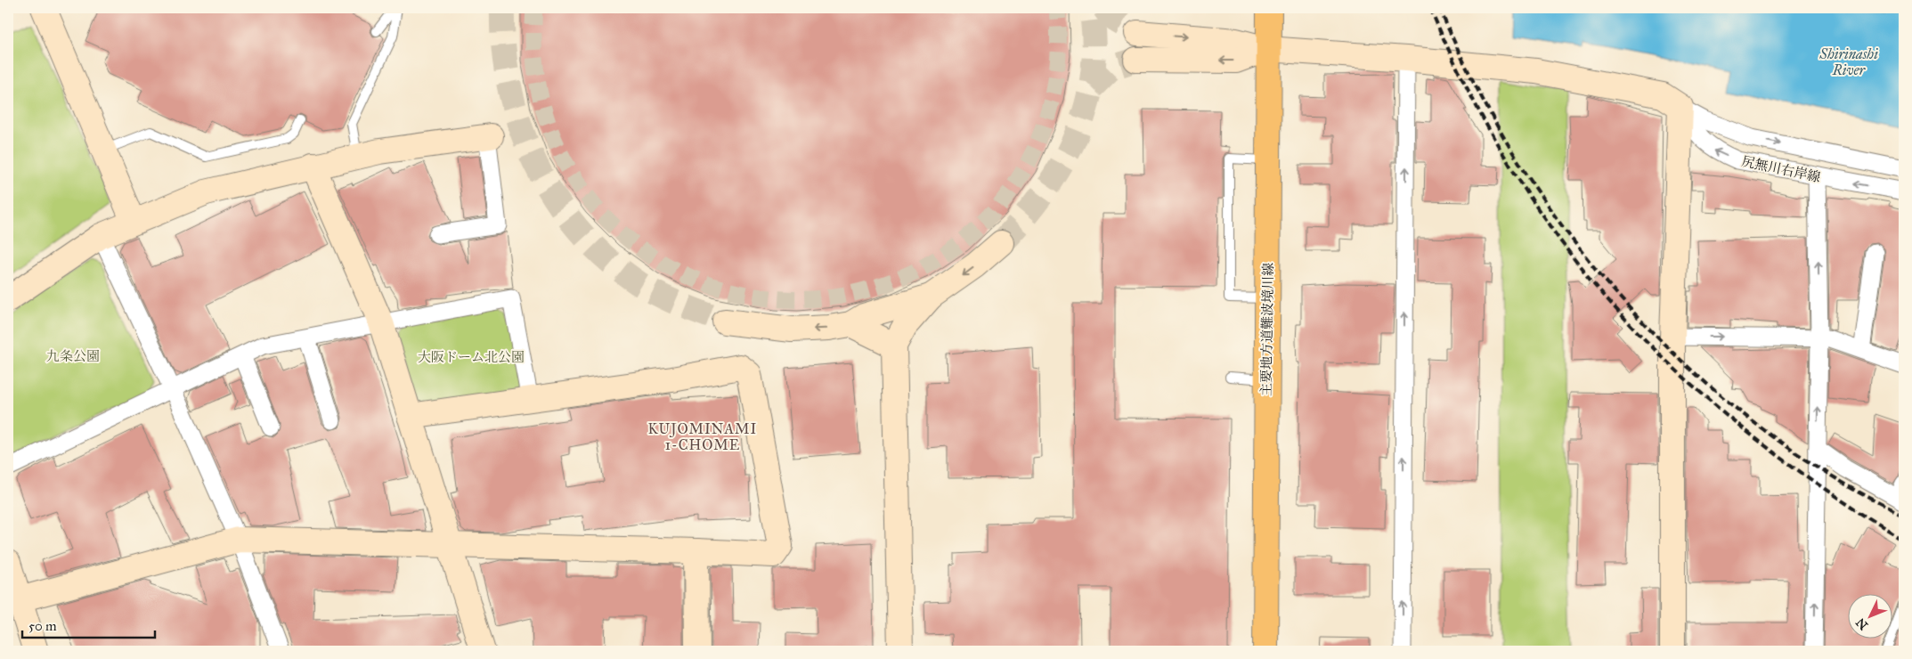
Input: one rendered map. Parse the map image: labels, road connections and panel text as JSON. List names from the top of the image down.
{
  "streets": {
    "main road": ["主要地方道難波境川線"],
    "street": ["尻無川右岸線"]
  },
  "districts": ["KUJOMINAMI 1-CHOME"],
  "water": ["Shirinashi River"],
  "parks": ["九条公園", "大阪ドーム北公園"],
  "scale_bar": "50 m",
  "north": "bottom left"
}
